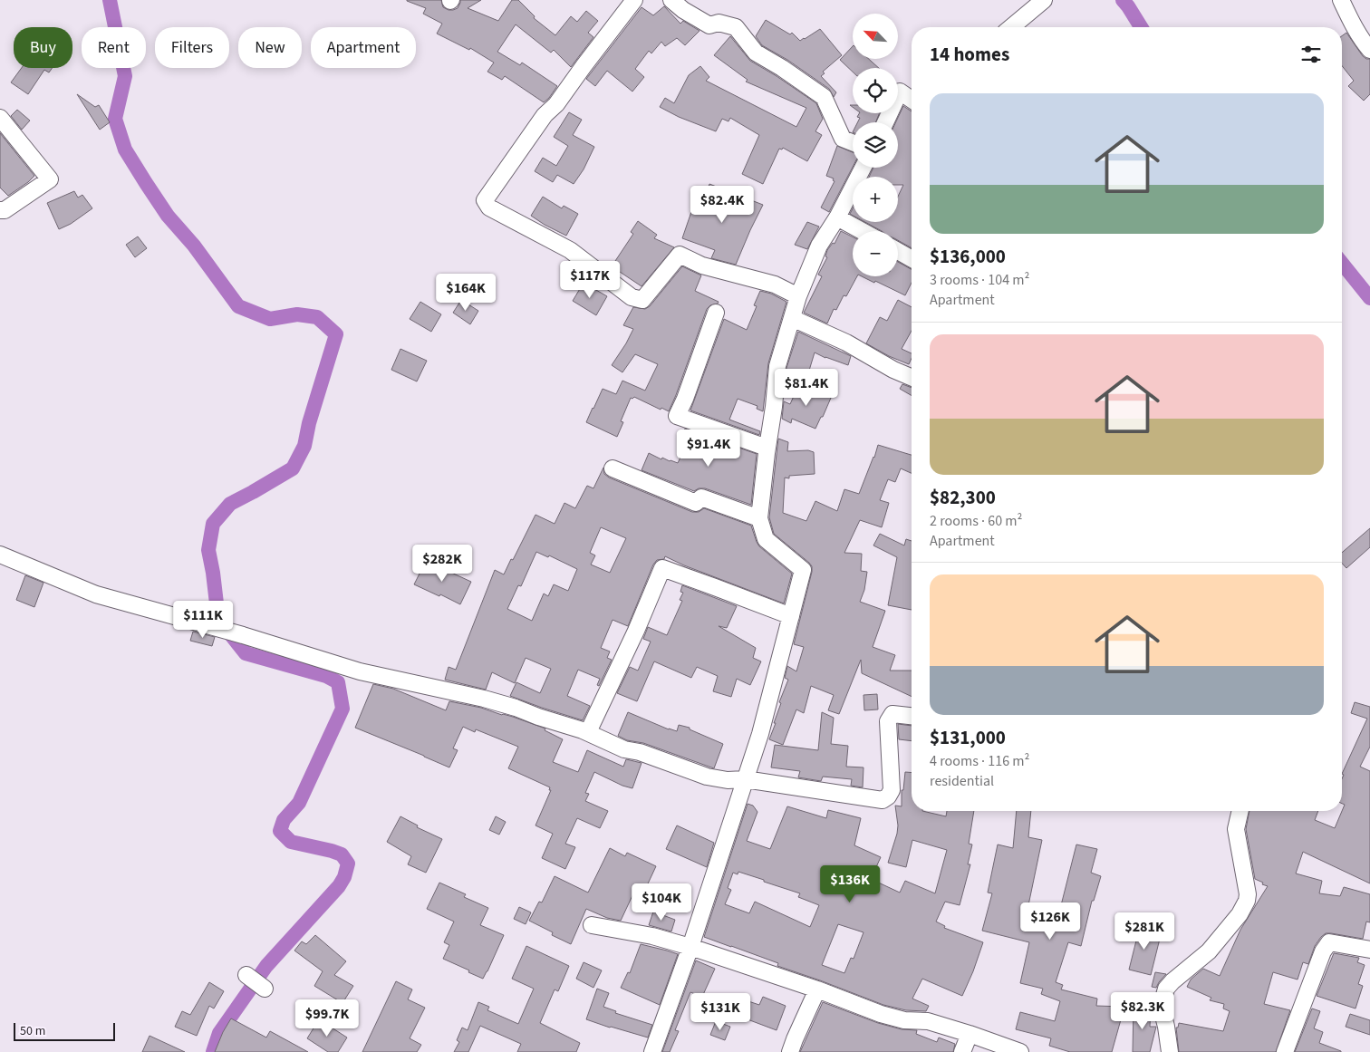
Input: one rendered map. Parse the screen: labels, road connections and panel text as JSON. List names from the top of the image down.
{
  "scale_bar": "50 m",
  "north": "top left",
  "page": {
    "map_buttons": ["+", "−"],
    "chip": [
      "Buy",
      "Rent",
      "Filters",
      "New",
      "Apartment"
    ],
    "heading": "14 homes",
    "list": [
      {
        "name": "$136,000",
        "note": "3 rooms · 104 m² · Apartment"
      },
      {
        "name": "$82,300",
        "note": "2 rooms · 60 m² · Apartment"
      },
      {
        "name": "$131,000",
        "note": "4 rooms · 116 m² · residential"
      }
    ],
    "price": [
      "$82.4K",
      "$117K",
      "$164K",
      "$81.4K",
      "$91.4K",
      "$282K",
      "$111K",
      "$136K",
      "$104K",
      "$126K",
      "$281K",
      "$82.3K",
      "$131K",
      "$99.7K"
    ],
    "scale": "50 m"
  }
}
